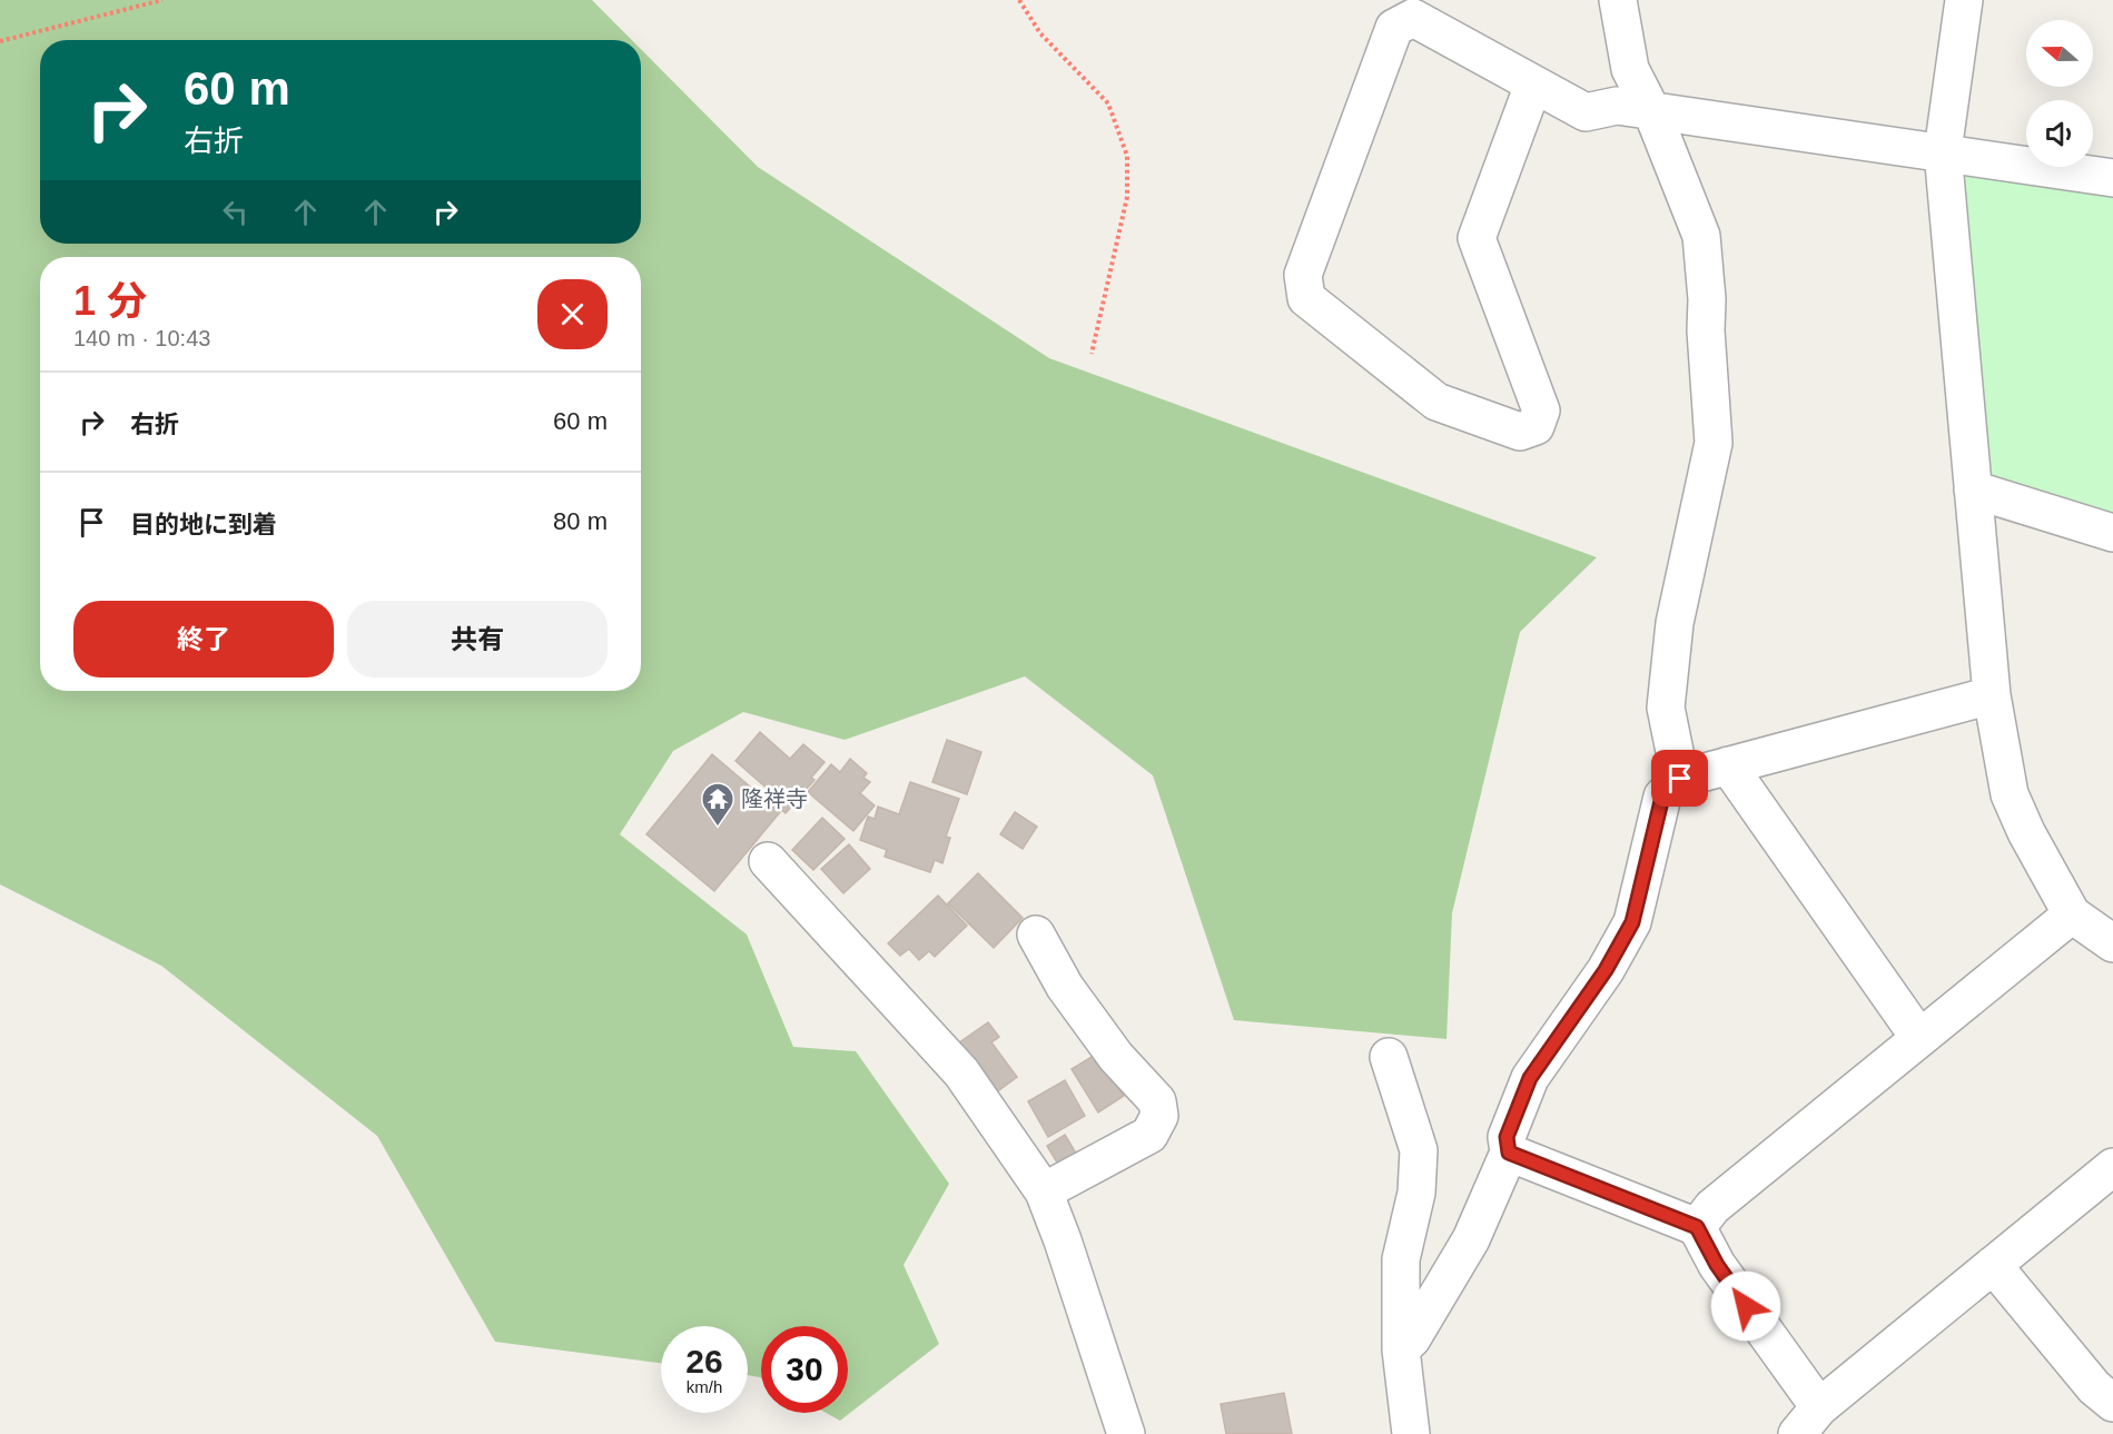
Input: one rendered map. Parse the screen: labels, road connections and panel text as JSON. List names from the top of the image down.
{
  "places": {
    "temple": ["隆祥寺"]
  },
  "north": "left",
  "page": {
    "turn": ["60 m", "右折"],
    "heading": ["1 分", "140 m · 10:43"],
    "list": [
      {
        "name": "右折",
        "value": "60 m"
      },
      {
        "name": "目的地に到着",
        "value": "80 m"
      }
    ],
    "buttons": ["終了", "共有"],
    "speed": "26 km/h",
    "limit": "30"
  }
}
